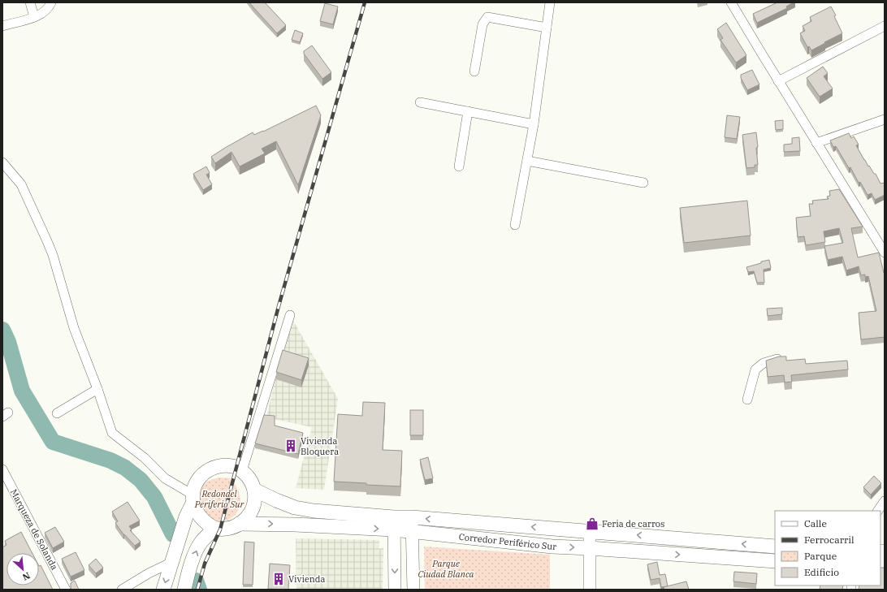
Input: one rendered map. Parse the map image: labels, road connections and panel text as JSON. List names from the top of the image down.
{
  "streets": {
    "main road": ["Corredor Periférico Sur"],
    "street": ["Marqueza de Solanda"]
  },
  "parks": ["Redondel Periferio Sur", "Parque Ciudad Blanca"],
  "places": {
    "building": ["Vivienda Bloquera", "Vivienda"],
    "shop": ["Feria de carros"]
  },
  "legend": [
    "Calle",
    "Ferrocarril",
    "Parque",
    "Edificio"
  ],
  "north": "bottom right"
}
